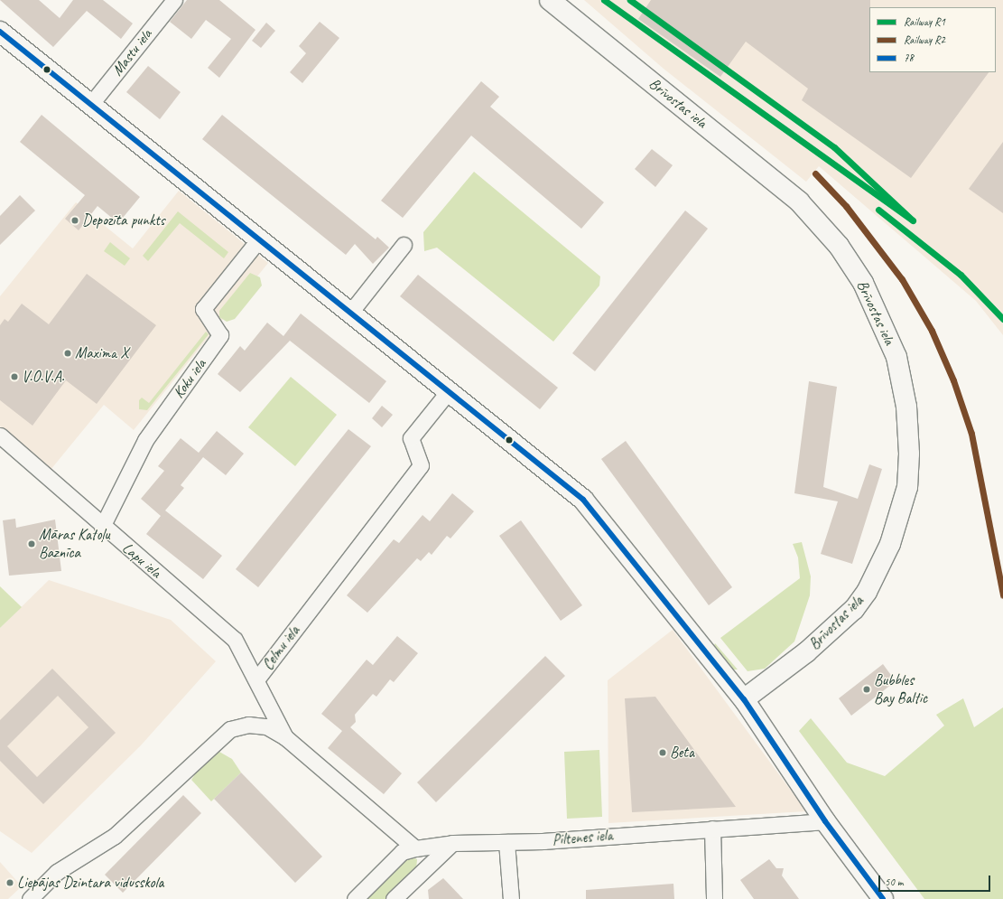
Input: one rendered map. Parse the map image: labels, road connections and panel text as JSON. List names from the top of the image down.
{
  "streets": {
    "main road": ["Brīvostas iela"],
    "street": [
      "Mastu iela",
      "Koku iela",
      "Lapu iela",
      "Celmu iela",
      "Piltenes iela"
    ]
  },
  "crossings": [
    ["Koku iela", "Lapu iela"],
    ["Lapu iela", "Celmu iela"]
  ],
  "places": [
    "Depozīta punkts",
    "Maxima X",
    "V.O.V.A.",
    "Māras Katoļu Baznīca",
    "Bubbles Bay Baltic",
    "Beta",
    "Liepājas Dzintara vidusskola"
  ],
  "lines": ["rail line R1", "transit line 78", "rail line R2"],
  "legend": ["Railway R1", "Railway R2", "78"],
  "scale_bar": "50 m"
}
